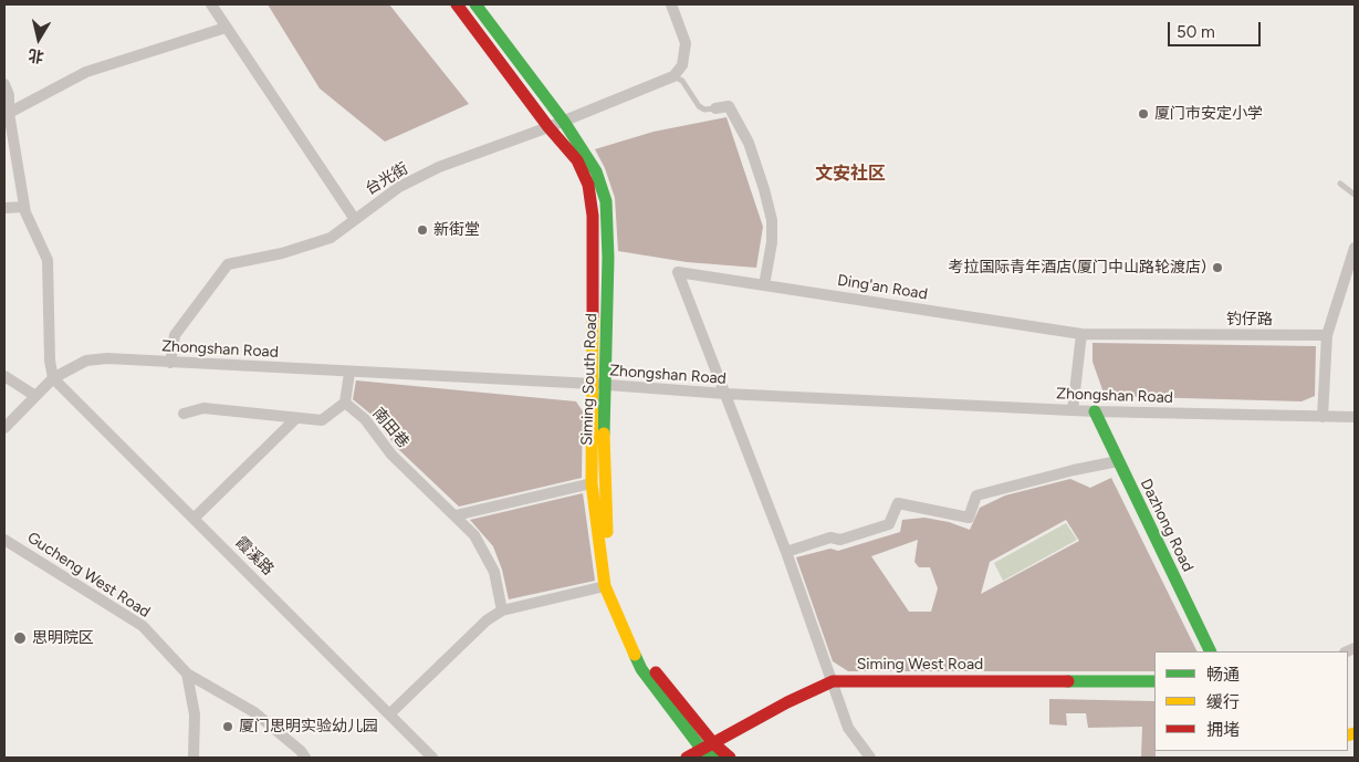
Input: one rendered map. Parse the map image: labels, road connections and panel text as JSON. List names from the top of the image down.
{
  "streets": {
    "main road": ["Siming South Road", "Dazhong Road", "Siming West Road"],
    "street": [
      "台光街",
      "Ding'an Road",
      "钓仔路",
      "Zhongshan Road",
      "南田巷",
      "霞溪路",
      "Gucheng West Road"
    ]
  },
  "crossings": [
    ["台光街", "Zhongshan Road"],
    ["台光街", "Siming South Road"],
    ["Ding'an Road", "钓仔路"],
    ["Ding'an Road", "Zhongshan Road"],
    ["Zhongshan Road", "Siming South Road"],
    ["Zhongshan Road", "Dazhong Road"],
    ["Zhongshan Road", "霞溪路"],
    ["Siming South Road", "Siming West Road"]
  ],
  "districts": ["文安社区"],
  "places": [
    "厦门市安定小学",
    "新街堂",
    "考拉国际青年酒店(厦门中山路轮渡店)",
    "思明院区",
    "厦门思明实验幼儿园"
  ],
  "legend": ["畅通", "缓行", "拥堵"],
  "scale_bar": "50 m",
  "north": "bottom"
}
